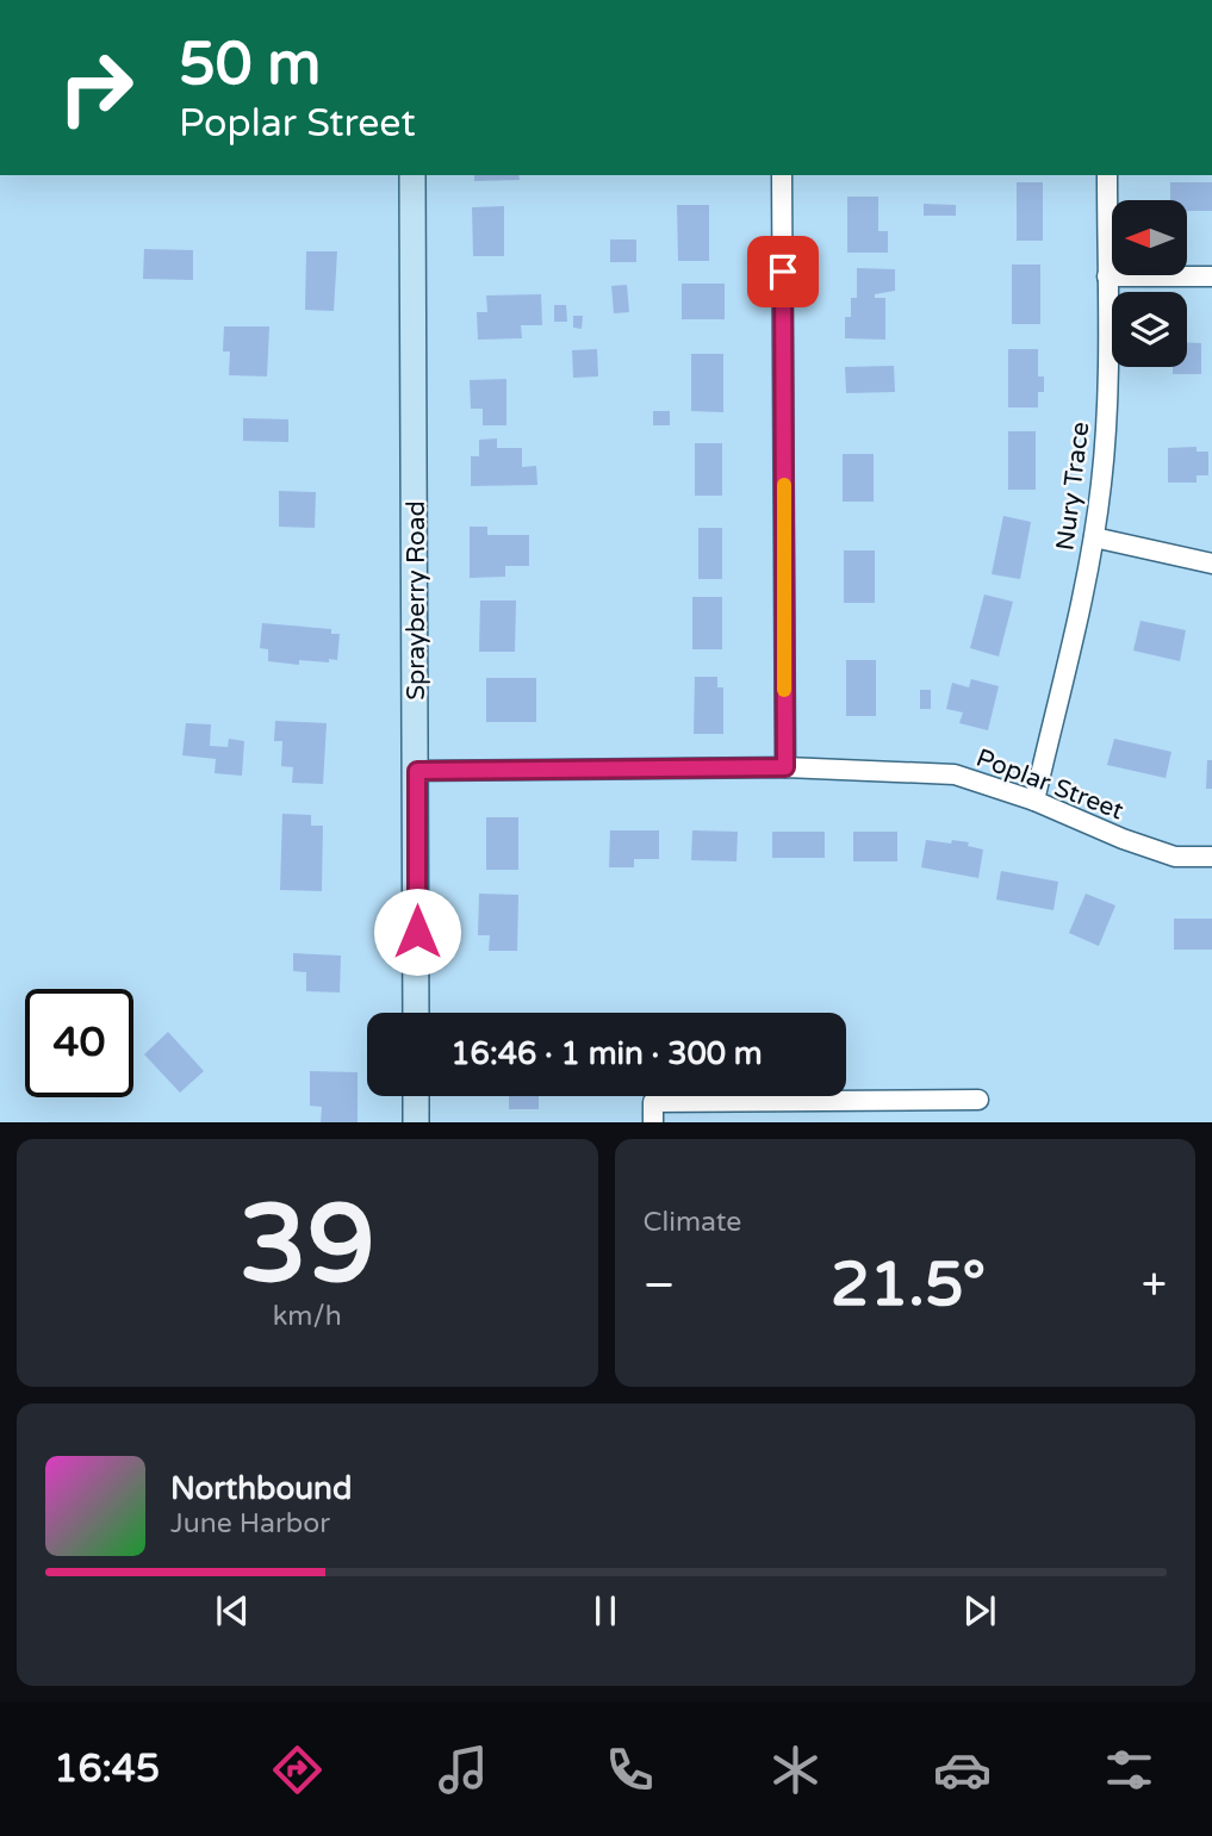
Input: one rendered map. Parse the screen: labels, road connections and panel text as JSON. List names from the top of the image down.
{
  "streets": {
    "street": ["Nury Trace", "Sprayberry Road", "Poplar Street"]
  },
  "crossings": [
    ["Nury Trace", "Poplar Street"],
    ["Sprayberry Road", "Poplar Street"]
  ],
  "north": "left",
  "page": {
    "turn": ["50 m", "Poplar Street"],
    "limit": "40",
    "trip": "16:46 · 1 min · 300 m",
    "tile": [
      ["39", "km/h"],
      "Climate"
    ],
    "heat": ["−", "21.5°", "+"],
    "song": ["Northbound", "June Harbor"],
    "tabs": "16:45"
  }
}
